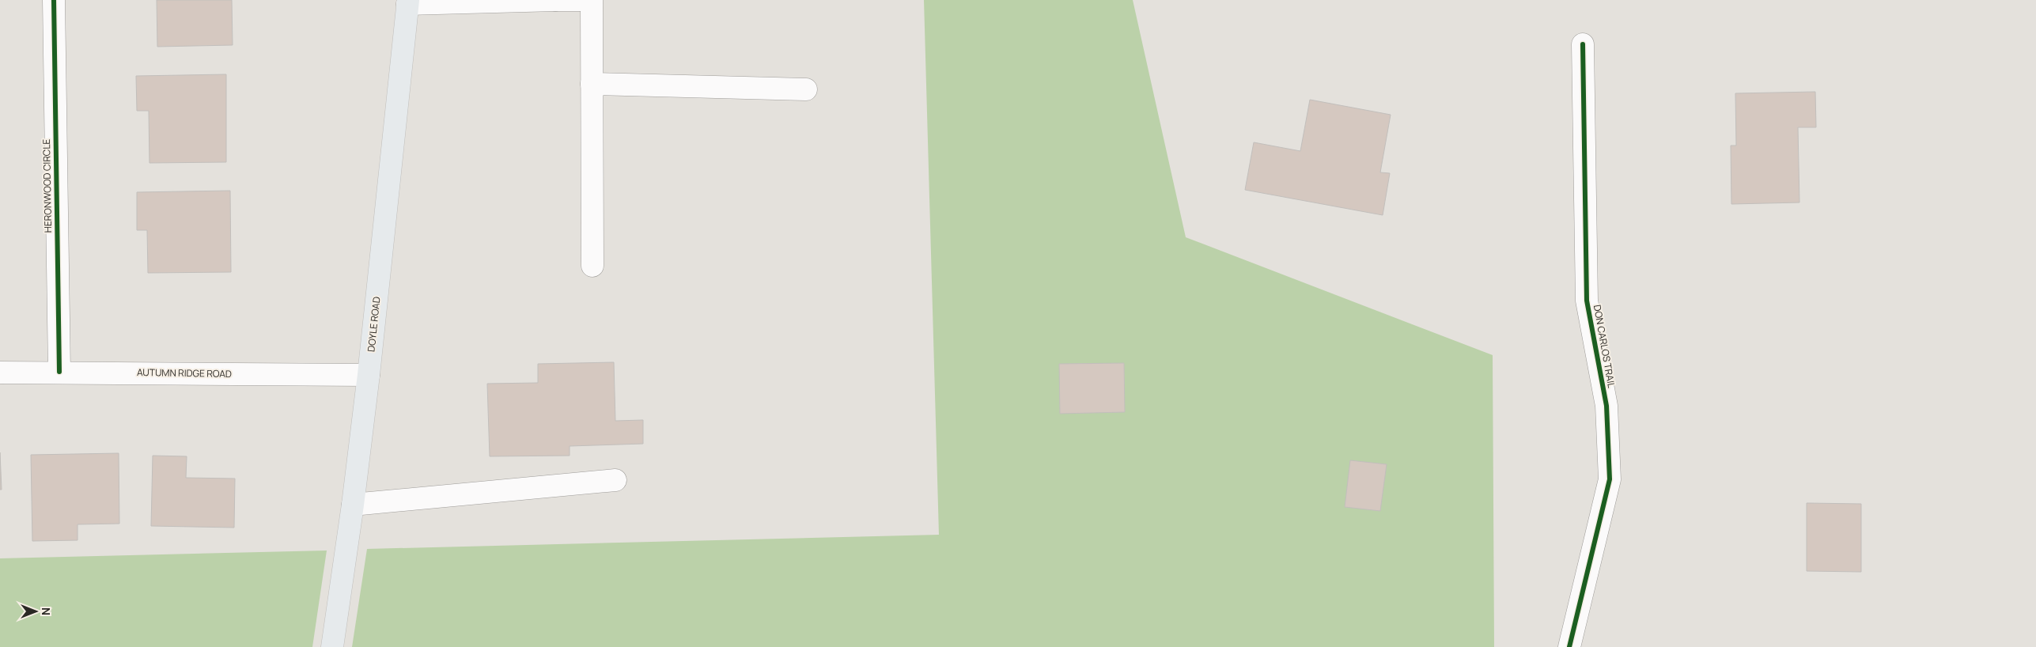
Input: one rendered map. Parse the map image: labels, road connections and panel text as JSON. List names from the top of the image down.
{
  "streets": {
    "main road": ["DOYLE ROAD"],
    "street": ["HERONWOOD CIRCLE", "DON CARLOS TRAIL", "AUTUMN RIDGE ROAD"]
  },
  "crossings": [
    ["HERONWOOD CIRCLE", "AUTUMN RIDGE ROAD"],
    ["DOYLE ROAD", "AUTUMN RIDGE ROAD"]
  ],
  "north": "right"
}
